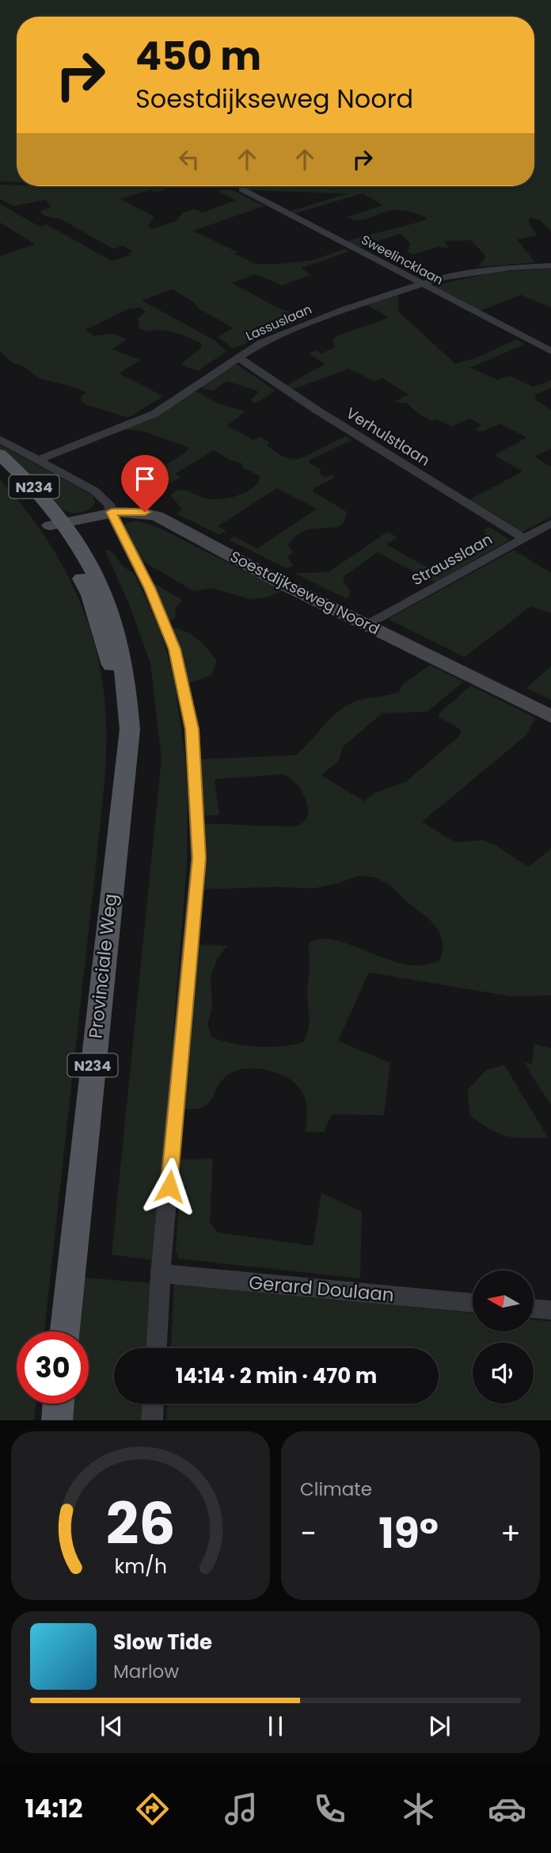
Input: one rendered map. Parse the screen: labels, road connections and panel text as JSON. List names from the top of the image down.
{
  "streets": {
    "main road": ["N234", "Soestdijkseweg Noord", "Provinciale Weg"],
    "street": [
      "Sweelincklaan",
      "Lassuslaan",
      "Verhulstlaan",
      "Strausslaan",
      "Gerard Doulaan"
    ]
  },
  "crossings": [
    ["Sweelincklaan", "Lassuslaan"],
    ["Lassuslaan", "Verhulstlaan"],
    ["Verhulstlaan", "Strausslaan"],
    ["Strausslaan", "Soestdijkseweg Noord"],
    ["Soestdijkseweg Noord", "Provinciale Weg"]
  ],
  "north": "left",
  "page": {
    "turn": ["450 m", "Soestdijkseweg Noord"],
    "limit": "30",
    "trip": "14:14 · 2 min · 470 m",
    "tile": "Climate",
    "heat": ["−", "19°", "+"],
    "song": ["Slow Tide", "Marlow"],
    "tabs": "14:12",
    "gauge": ["26", "km/h"]
  }
}
